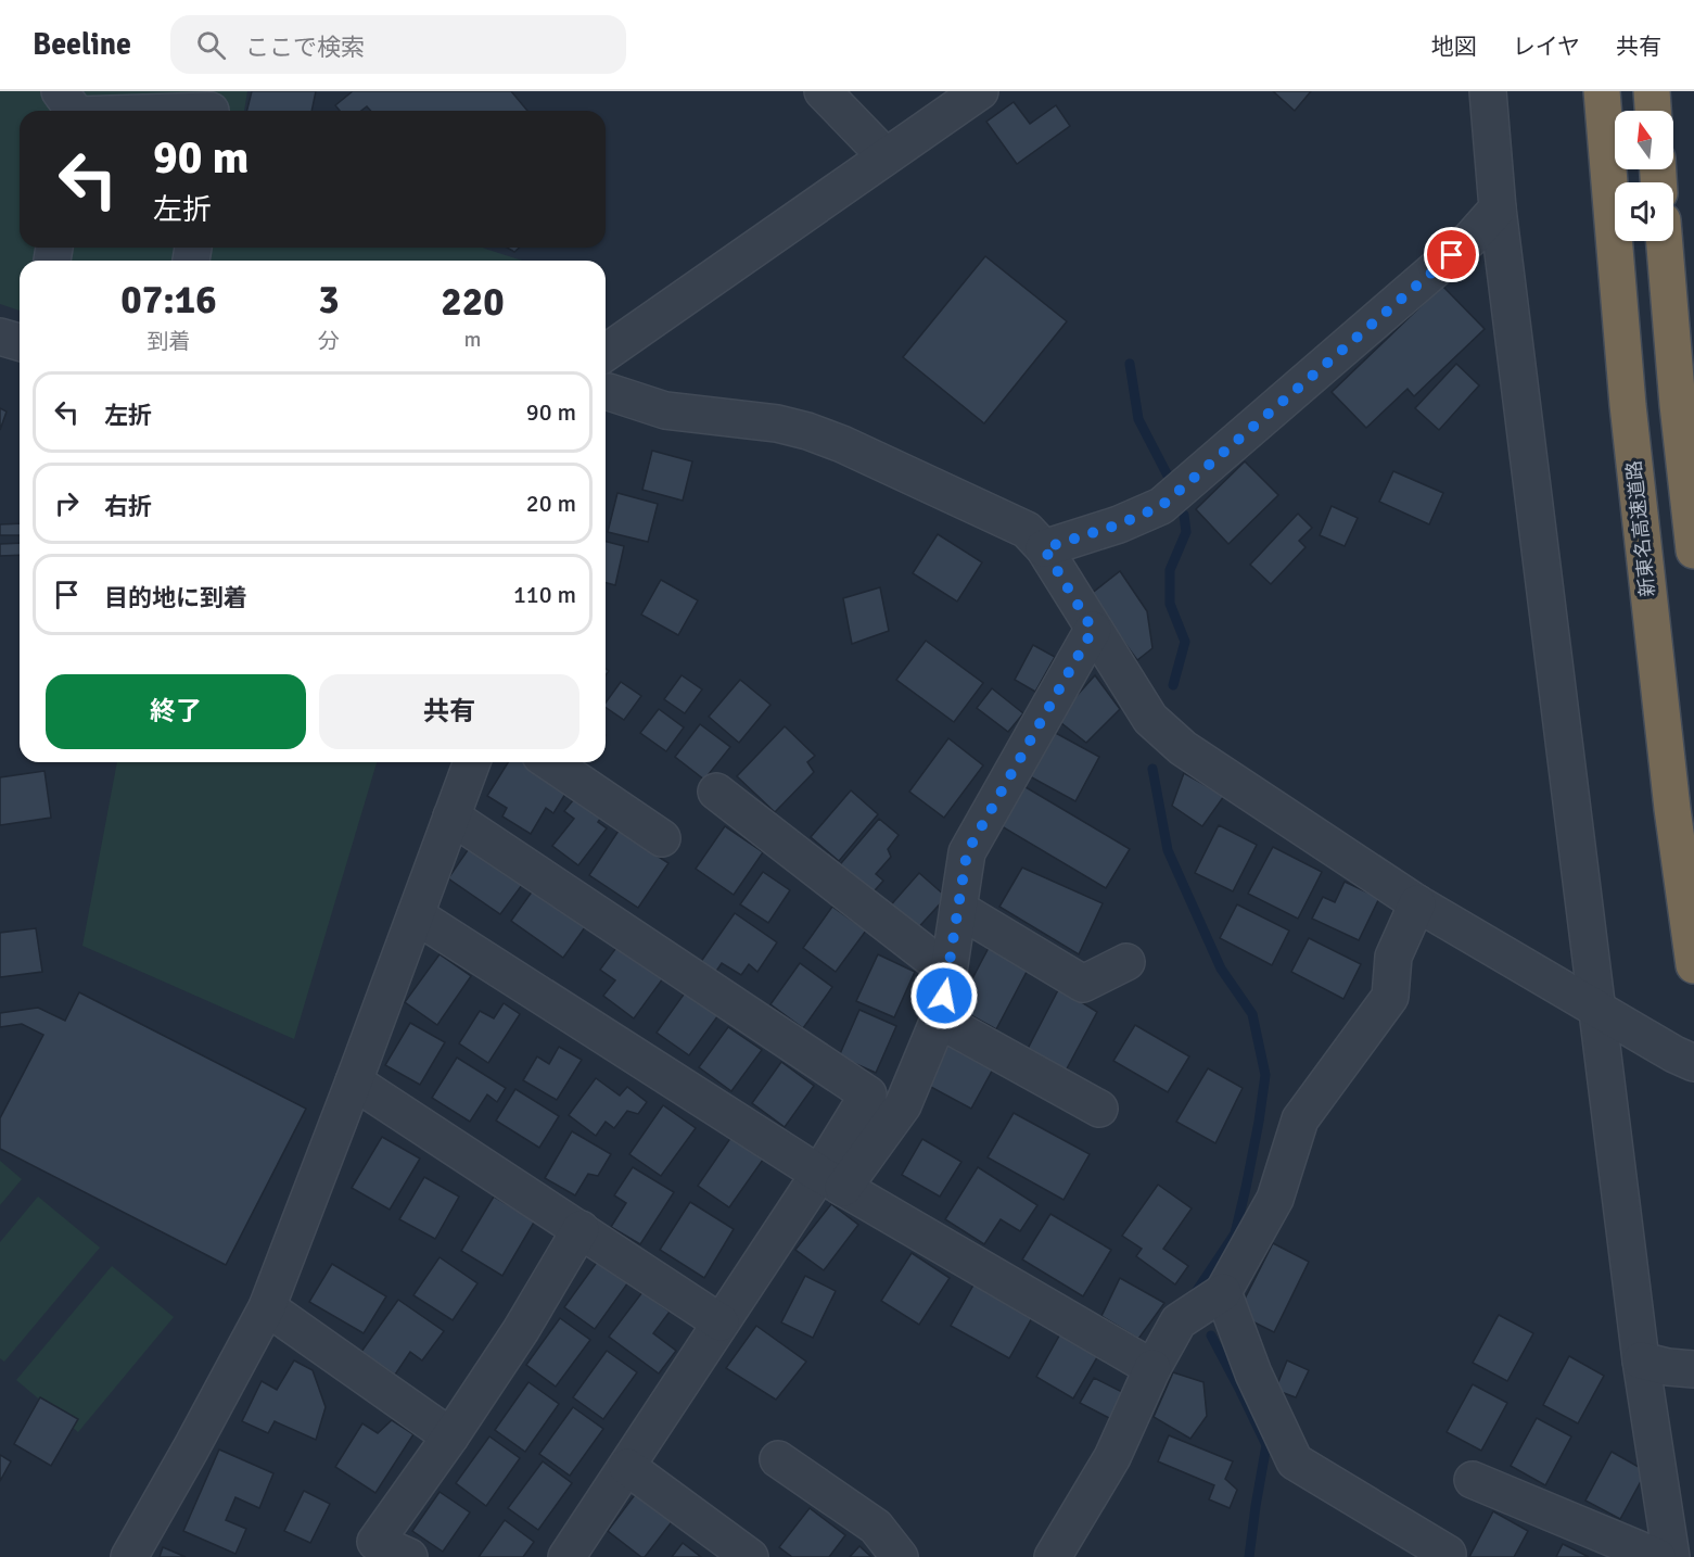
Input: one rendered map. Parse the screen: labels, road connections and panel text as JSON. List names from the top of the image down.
{
  "streets": {
    "highway": ["新東名高速道路"]
  },
  "north": "top",
  "page": {
    "header": "Beeline",
    "search": "ここで検索",
    "nav": ["地図", "レイヤ", "共有"],
    "turn": ["90 m", "左折"],
    "eta": [
      "07:16",
      "到着",
      "3",
      "分",
      "220",
      "m"
    ],
    "list": [
      {
        "name": "左折",
        "value": "90 m"
      },
      {
        "name": "右折",
        "value": "20 m"
      },
      {
        "name": "目的地に到着",
        "value": "110 m"
      }
    ],
    "buttons": ["終了", "共有"]
  }
}
